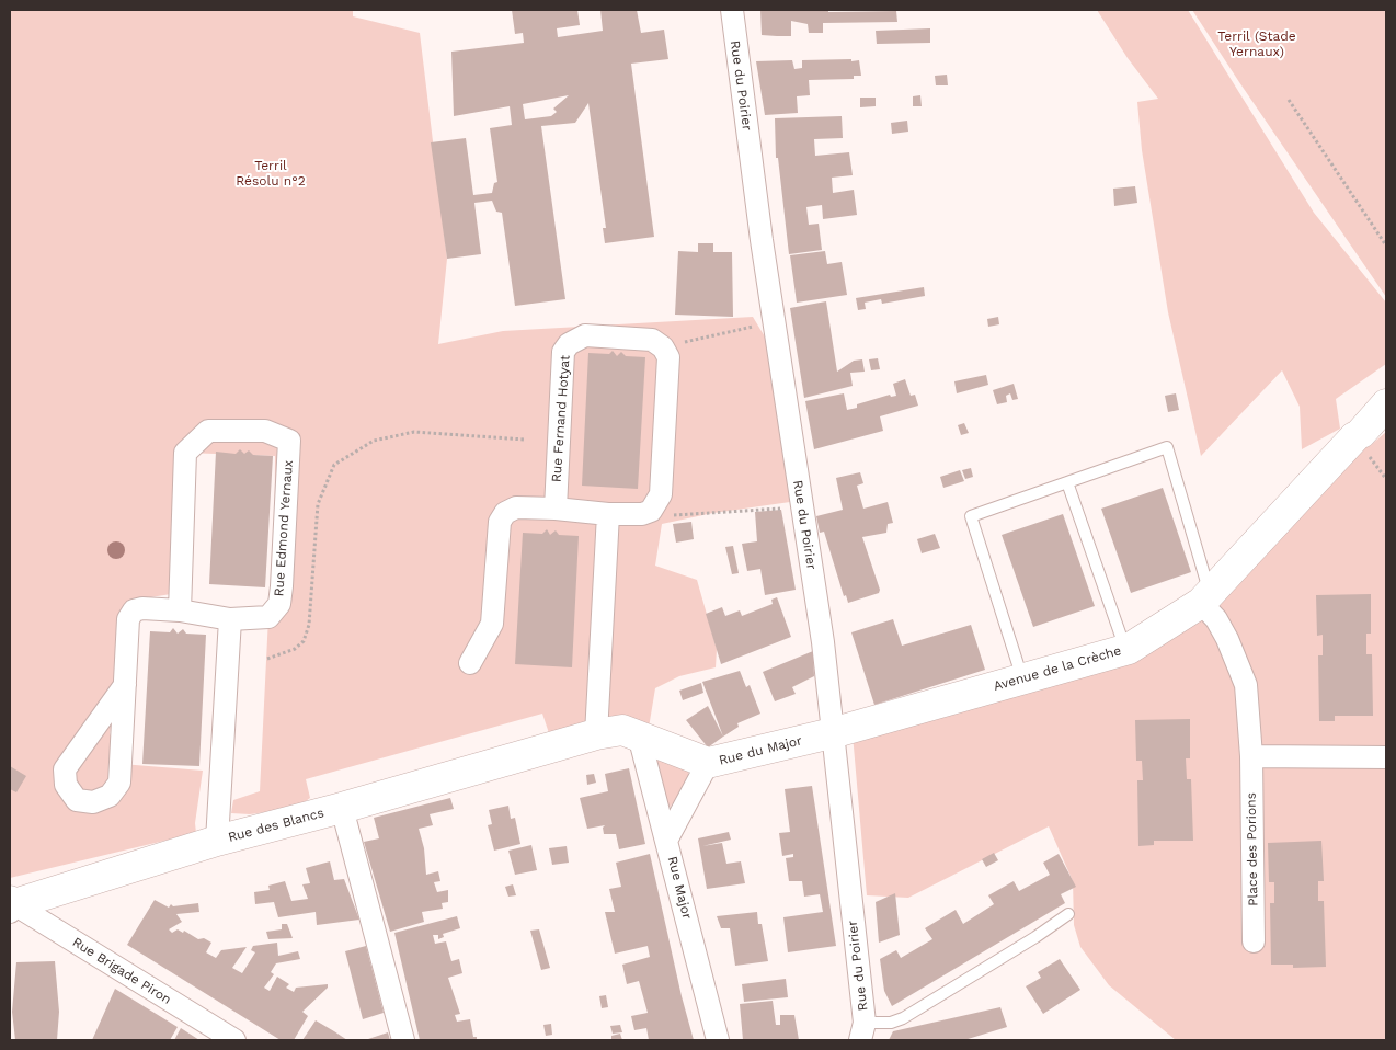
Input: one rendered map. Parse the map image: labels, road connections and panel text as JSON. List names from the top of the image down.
{
  "streets": {
    "street": [
      "Rue du Poirier",
      "Rue Fernand Hotyat",
      "Rue Edmond Yernaux",
      "Avenue de la Crèche",
      "Rue du Major",
      "Rue des Blancs",
      "Place des Porions",
      "Rue Major",
      "Rue Brigade Piron"
    ]
  },
  "crossings": [
    ["Rue du Poirier", "Avenue de la Crèche"],
    ["Rue du Poirier", "Rue du Major"],
    ["Avenue de la Crèche", "Rue du Major"],
    ["Avenue de la Crèche", "Place des Porions"],
    ["Rue du Major", "Rue Major"],
    ["Rue des Blancs", "Rue Brigade Piron"]
  ],
  "parks": ["Terril (Stade Yernaux)", "Terril Résolu n°2"]
}
